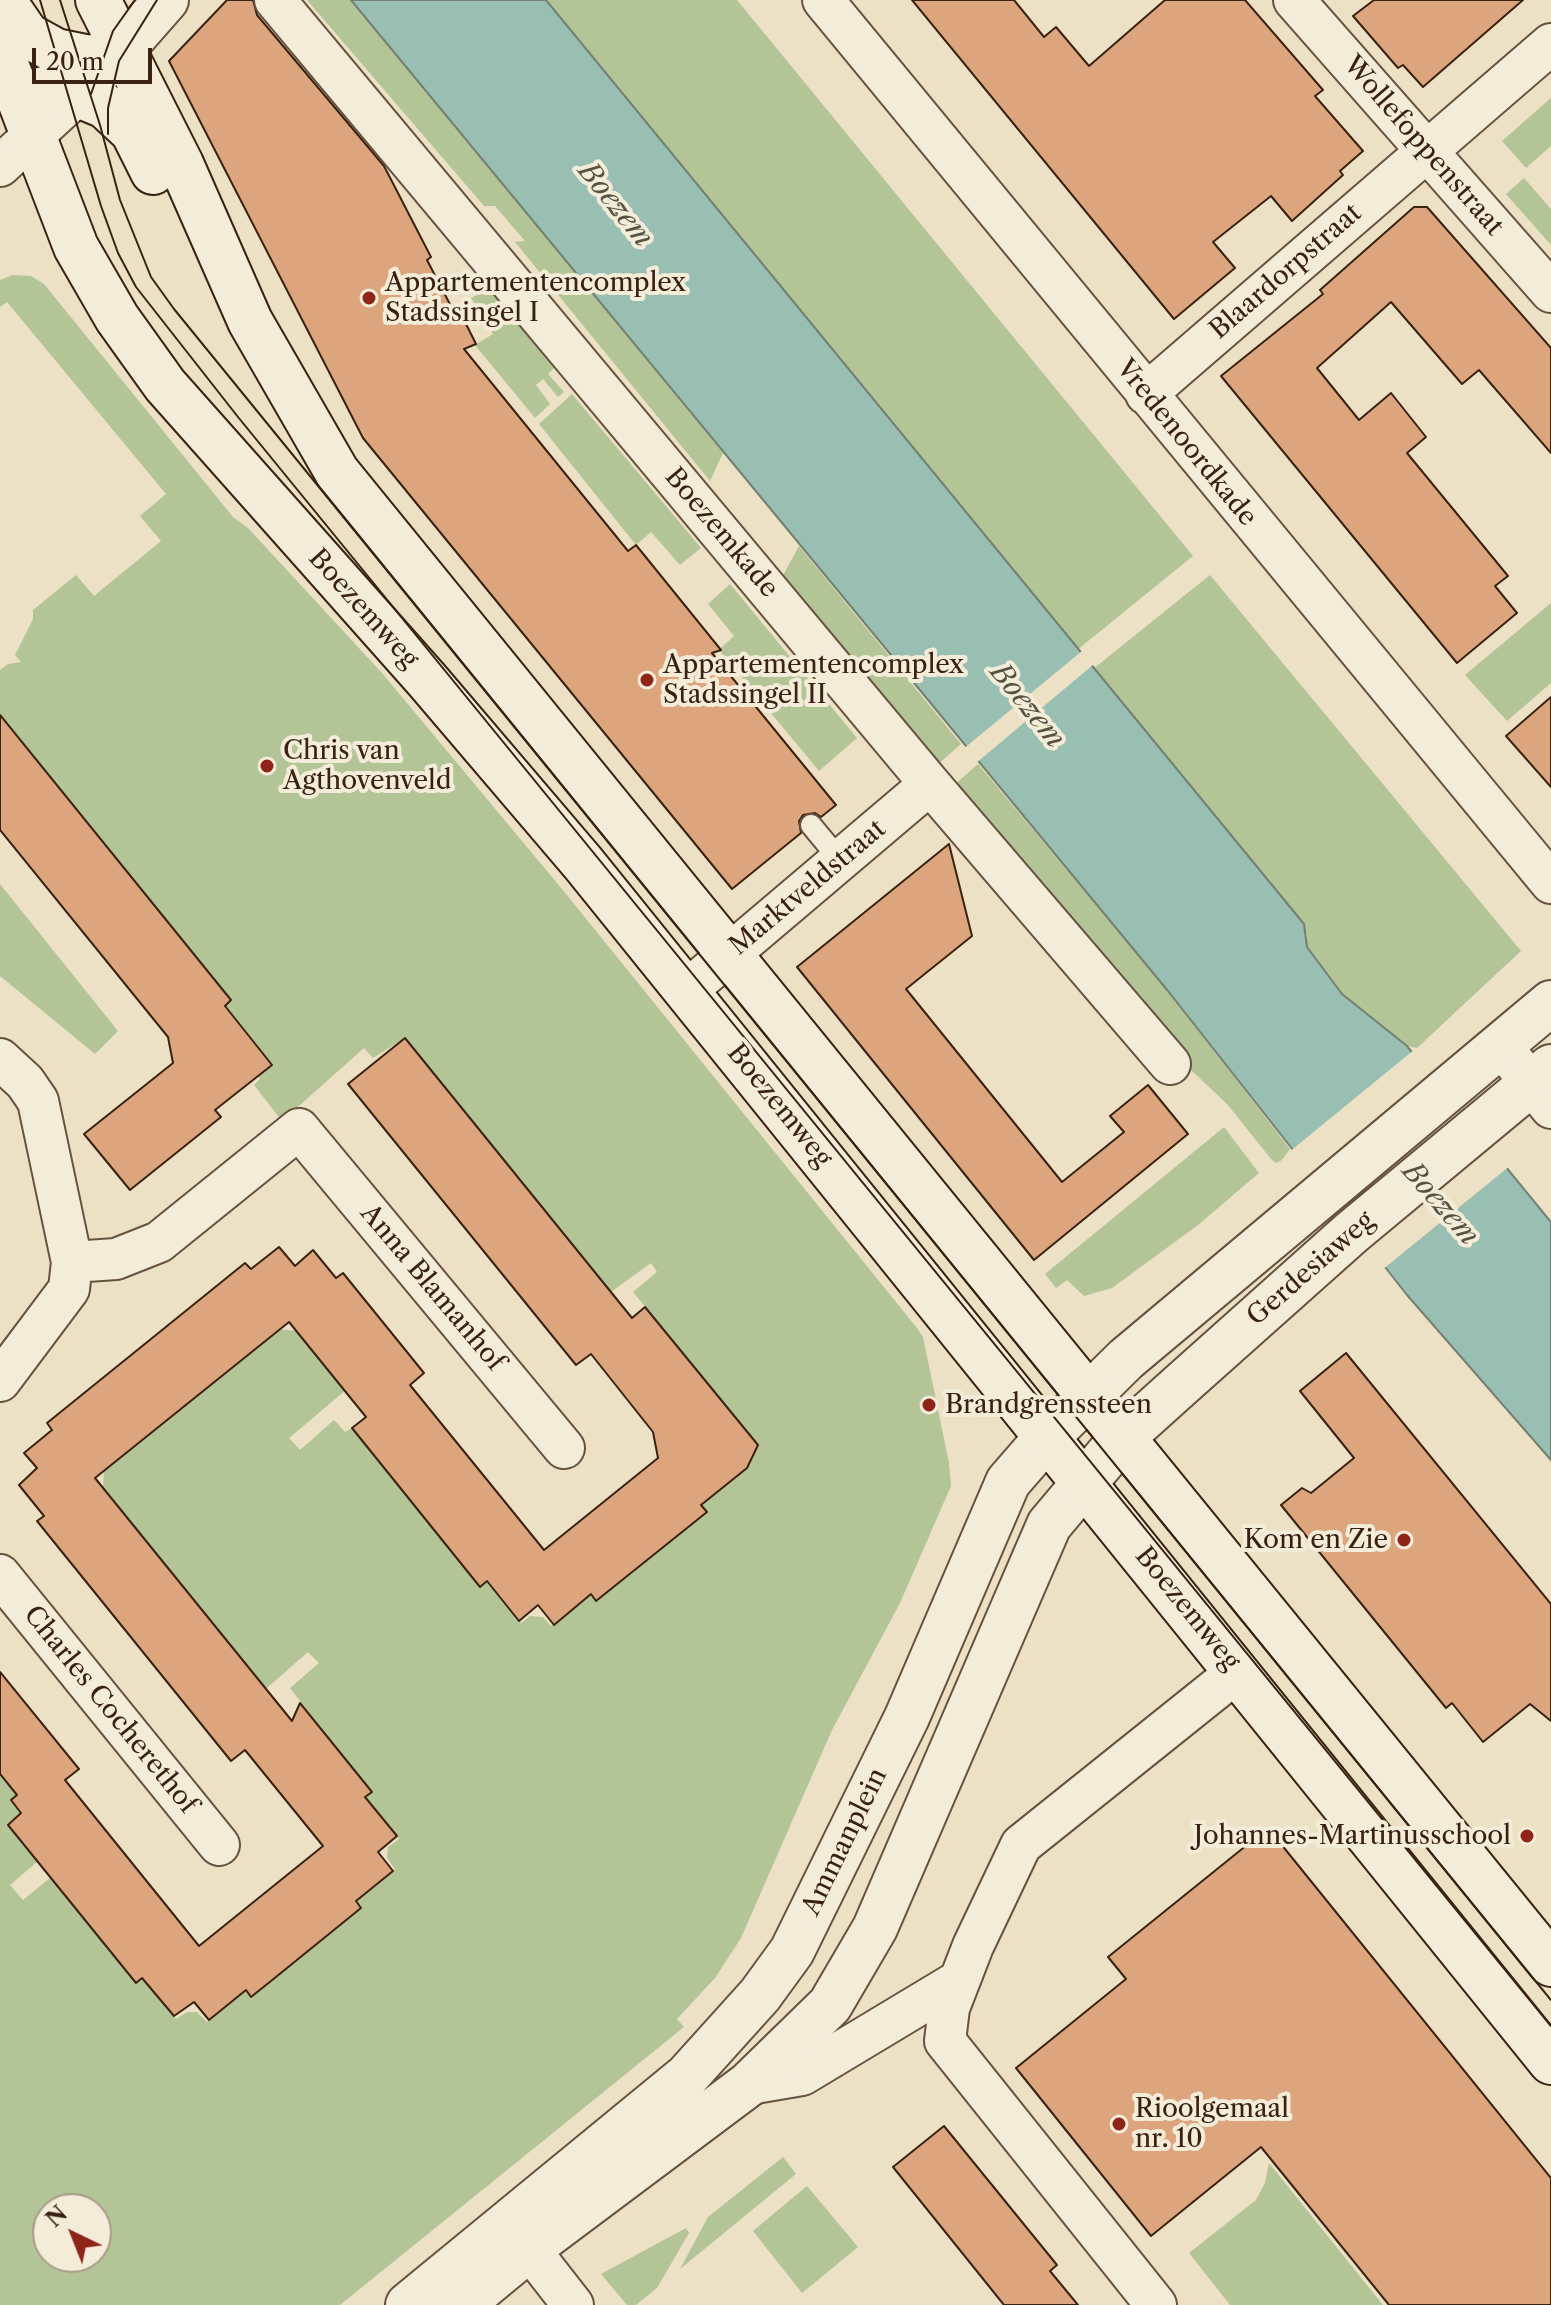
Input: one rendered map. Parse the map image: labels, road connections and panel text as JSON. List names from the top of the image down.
{
  "streets": {
    "main road": ["Boezemweg", "Gerdesiaweg", "Ammanplein"],
    "street": [
      "Wollefoppenstraat",
      "Blaardorpstraat",
      "Vredenoordkade",
      "Boezemkade",
      "Marktveldstraat",
      "Anna Blamanhof",
      "Charles Cocherethof"
    ]
  },
  "crossings": [
    ["Wollefoppenstraat", "Blaardorpstraat"],
    ["Blaardorpstraat", "Vredenoordkade"],
    ["Boezemkade", "Marktveldstraat"],
    ["Boezemweg", "Marktveldstraat"],
    ["Boezemweg", "Gerdesiaweg"],
    ["Boezemweg", "Ammanplein"],
    ["Gerdesiaweg", "Ammanplein"]
  ],
  "water": ["Boezem"],
  "places": [
    "Appartementencomplex Stadssingel I",
    "Appartementencomplex Stadssingel II",
    "Chris van Agthovenveld",
    "Brandgrenssteen",
    "Kom en Zie",
    "Johannes-Martinusschool",
    "Rioolgemaal nr. 10"
  ],
  "scale_bar": "20 m",
  "north": "top left"
}
